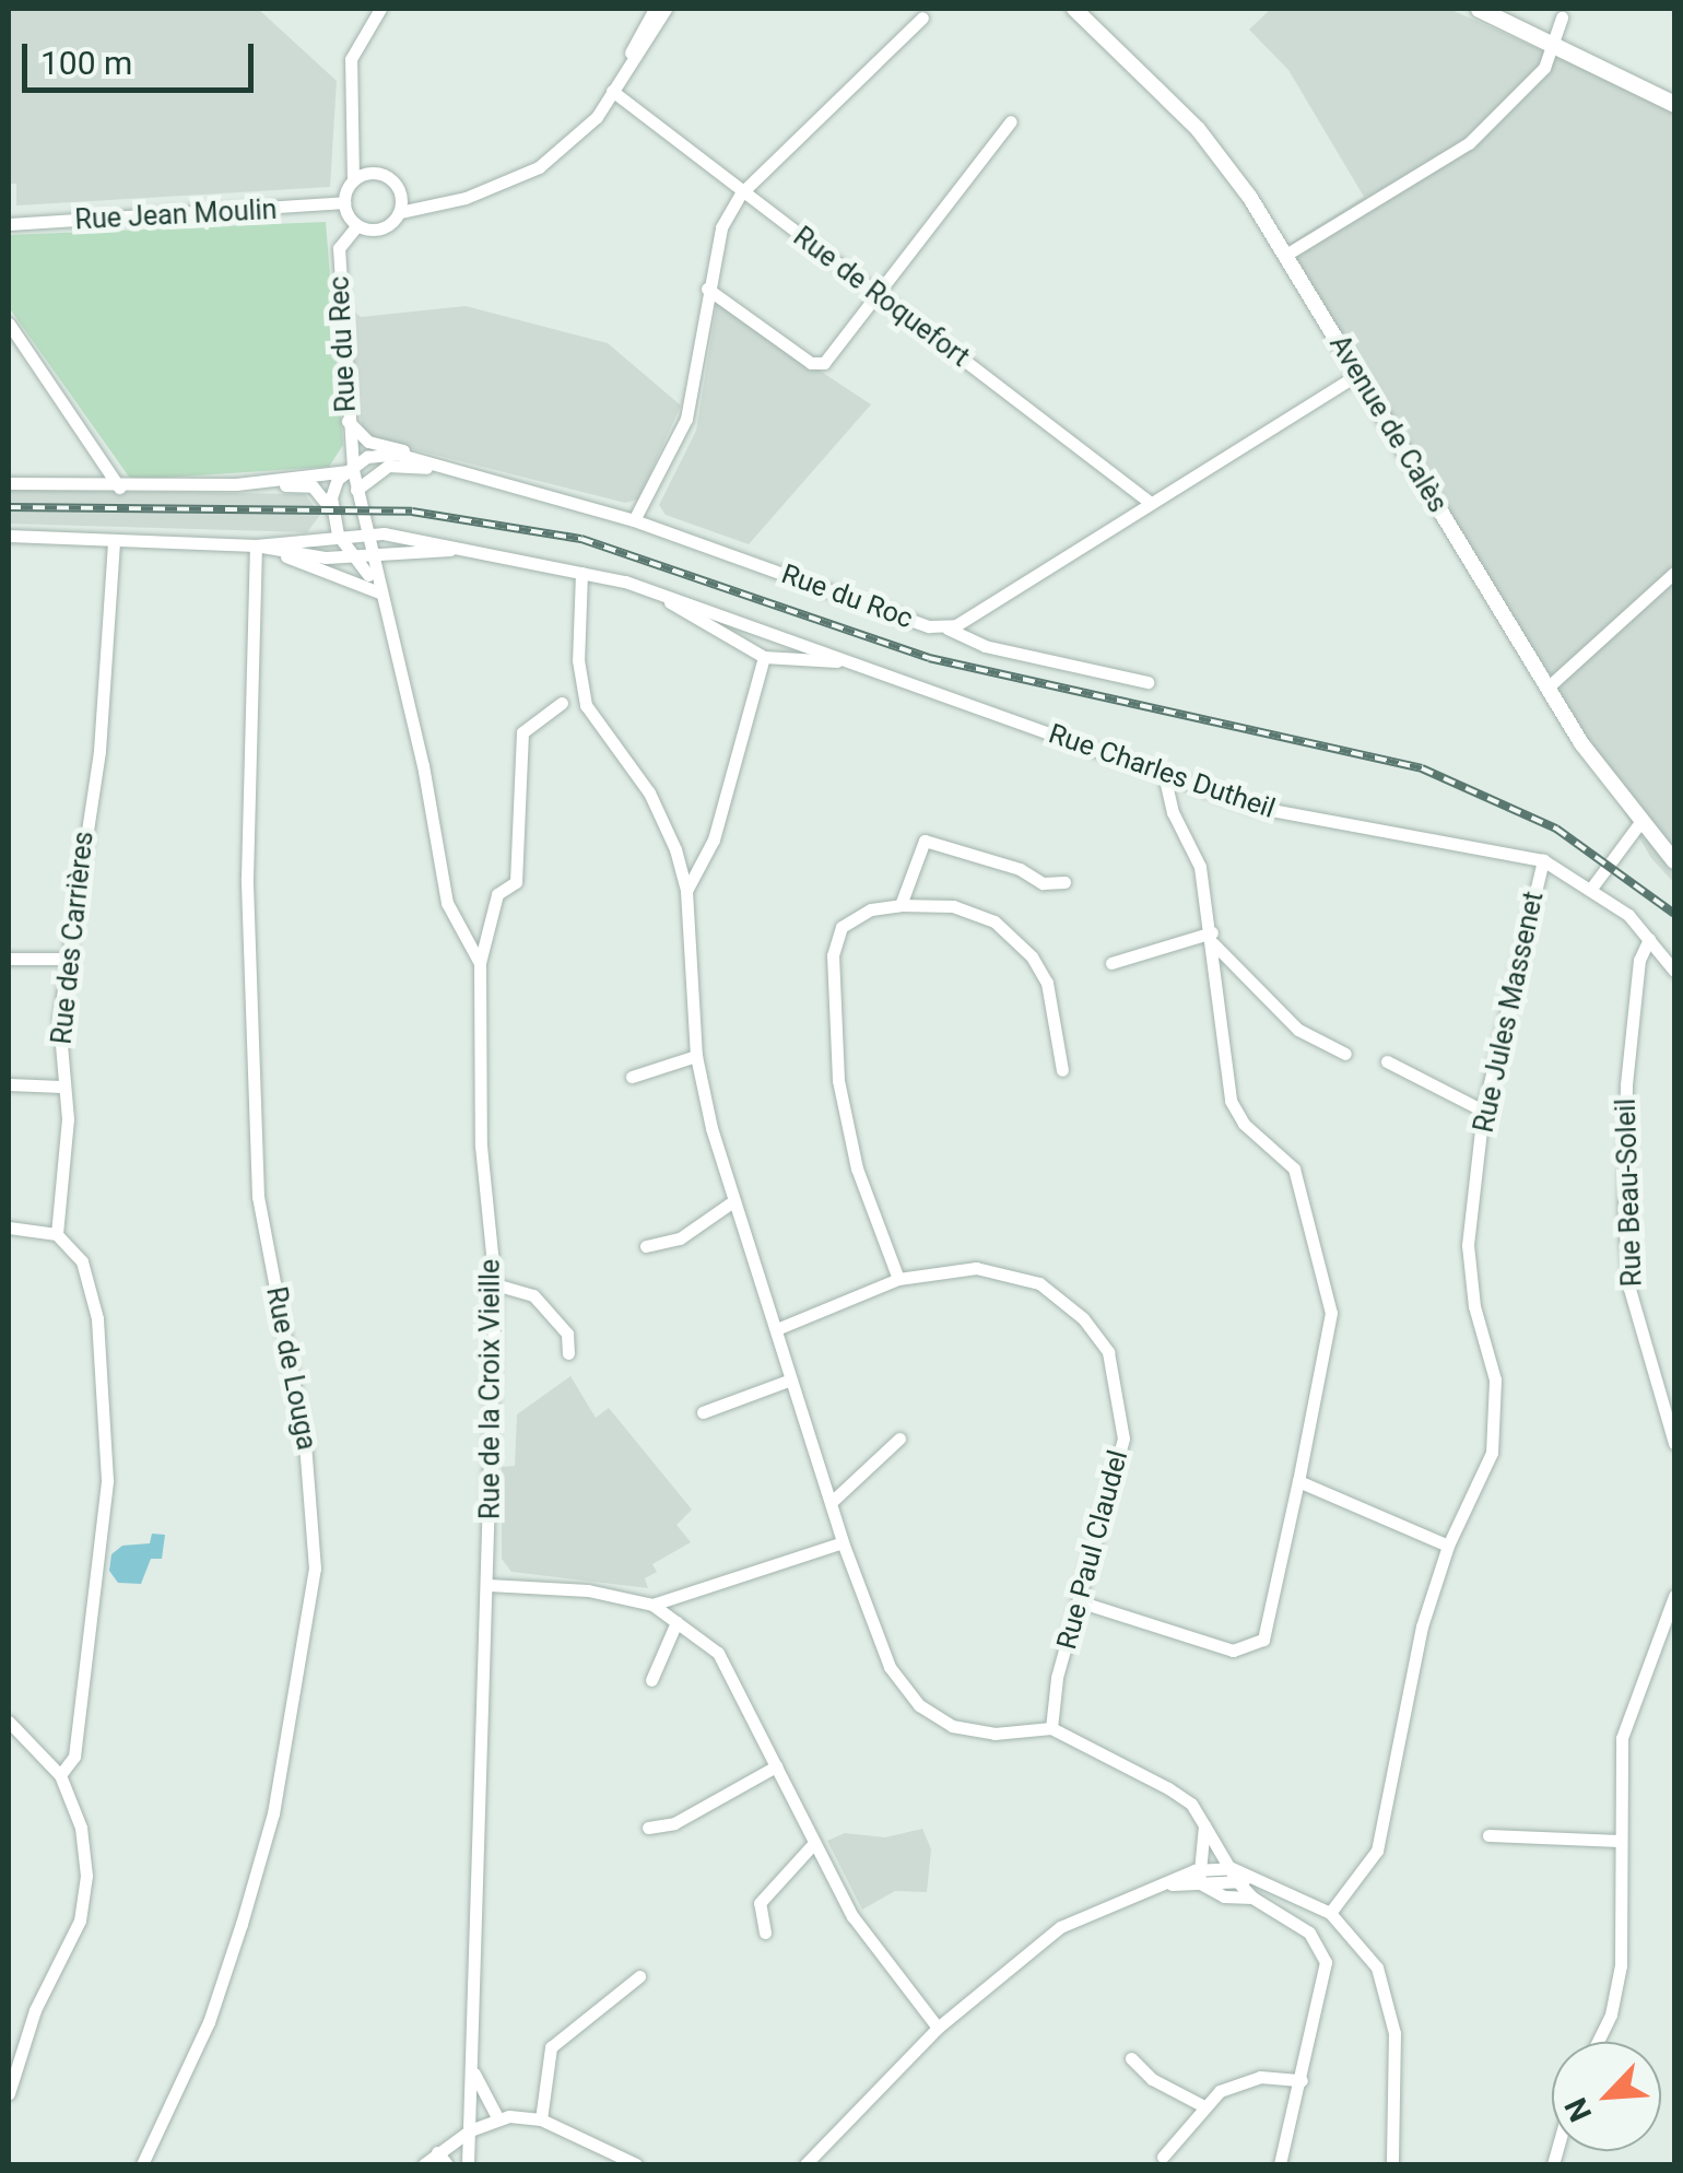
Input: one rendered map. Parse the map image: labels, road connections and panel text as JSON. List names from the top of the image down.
{
  "streets": {
    "street": [
      "Rue Jean Moulin",
      "Rue de Roquefort",
      "Rue du Rec",
      "Avenue de Calès",
      "Rue du Roc",
      "Rue Charles Dutheil",
      "Rue des Carrières",
      "Rue Jules Massenet",
      "Rue Beau-Soleil",
      "Rue de Louga",
      "Rue de la Croix Vieille",
      "Rue Paul Claudel"
    ]
  },
  "crossings": [
    ["Rue Jean Moulin", "Rue du Rec"],
    ["Rue de Roquefort", "Rue du Roc"],
    ["Rue du Rec", "Rue du Roc"],
    ["Rue du Rec", "Rue de la Croix Vieille"],
    ["Avenue de Calès", "Rue du Roc"],
    ["Rue du Roc", "Rue de la Croix Vieille"],
    ["Rue Charles Dutheil", "Rue Jules Massenet"],
    ["Rue Charles Dutheil", "Rue de Louga"],
    ["Rue Charles Dutheil", "Rue de la Croix Vieille"]
  ],
  "scale_bar": "100 m",
  "north": "bottom left"
}
